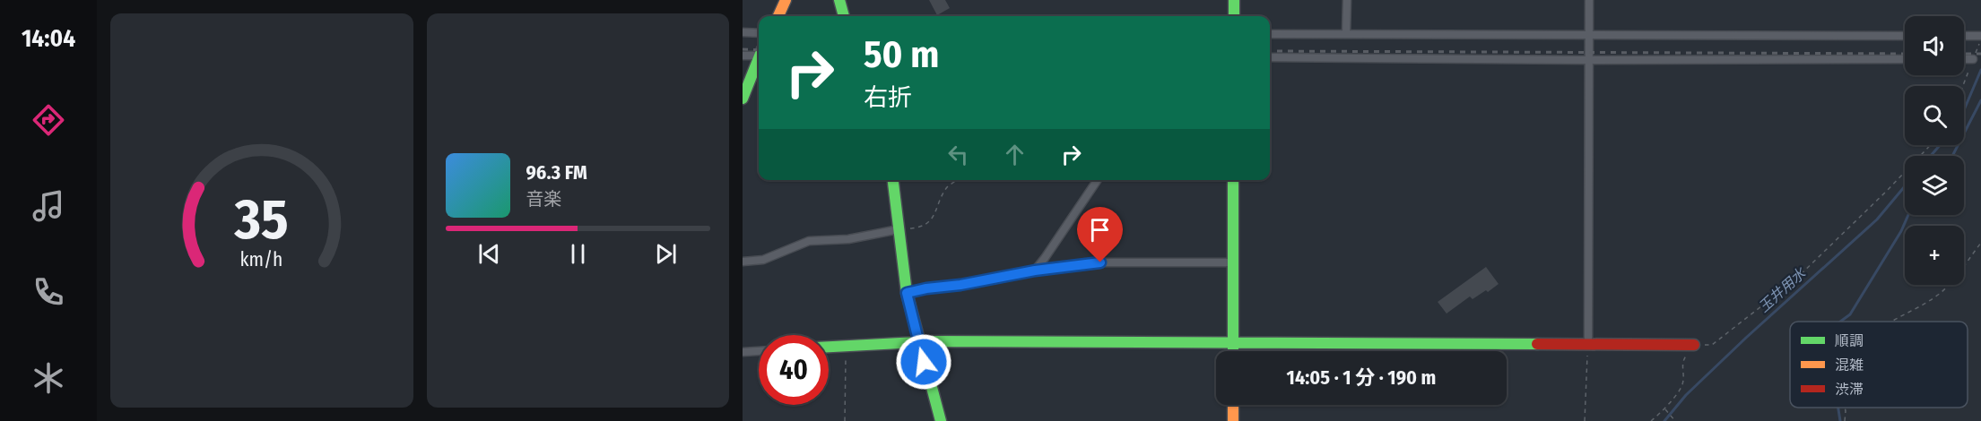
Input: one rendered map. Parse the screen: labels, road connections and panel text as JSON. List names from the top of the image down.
{
  "water": ["玉井用水"],
  "legend": ["順調", "混雑", "渋滞"],
  "page": {
    "tabs": "14:04",
    "map_buttons": "+",
    "turn": ["50 m", "右折"],
    "song": ["96.3 FM", "音楽"],
    "limit": "40",
    "trip": "14:05 · 1 分 · 190 m",
    "gauge": ["35", "km/h"]
  }
}
